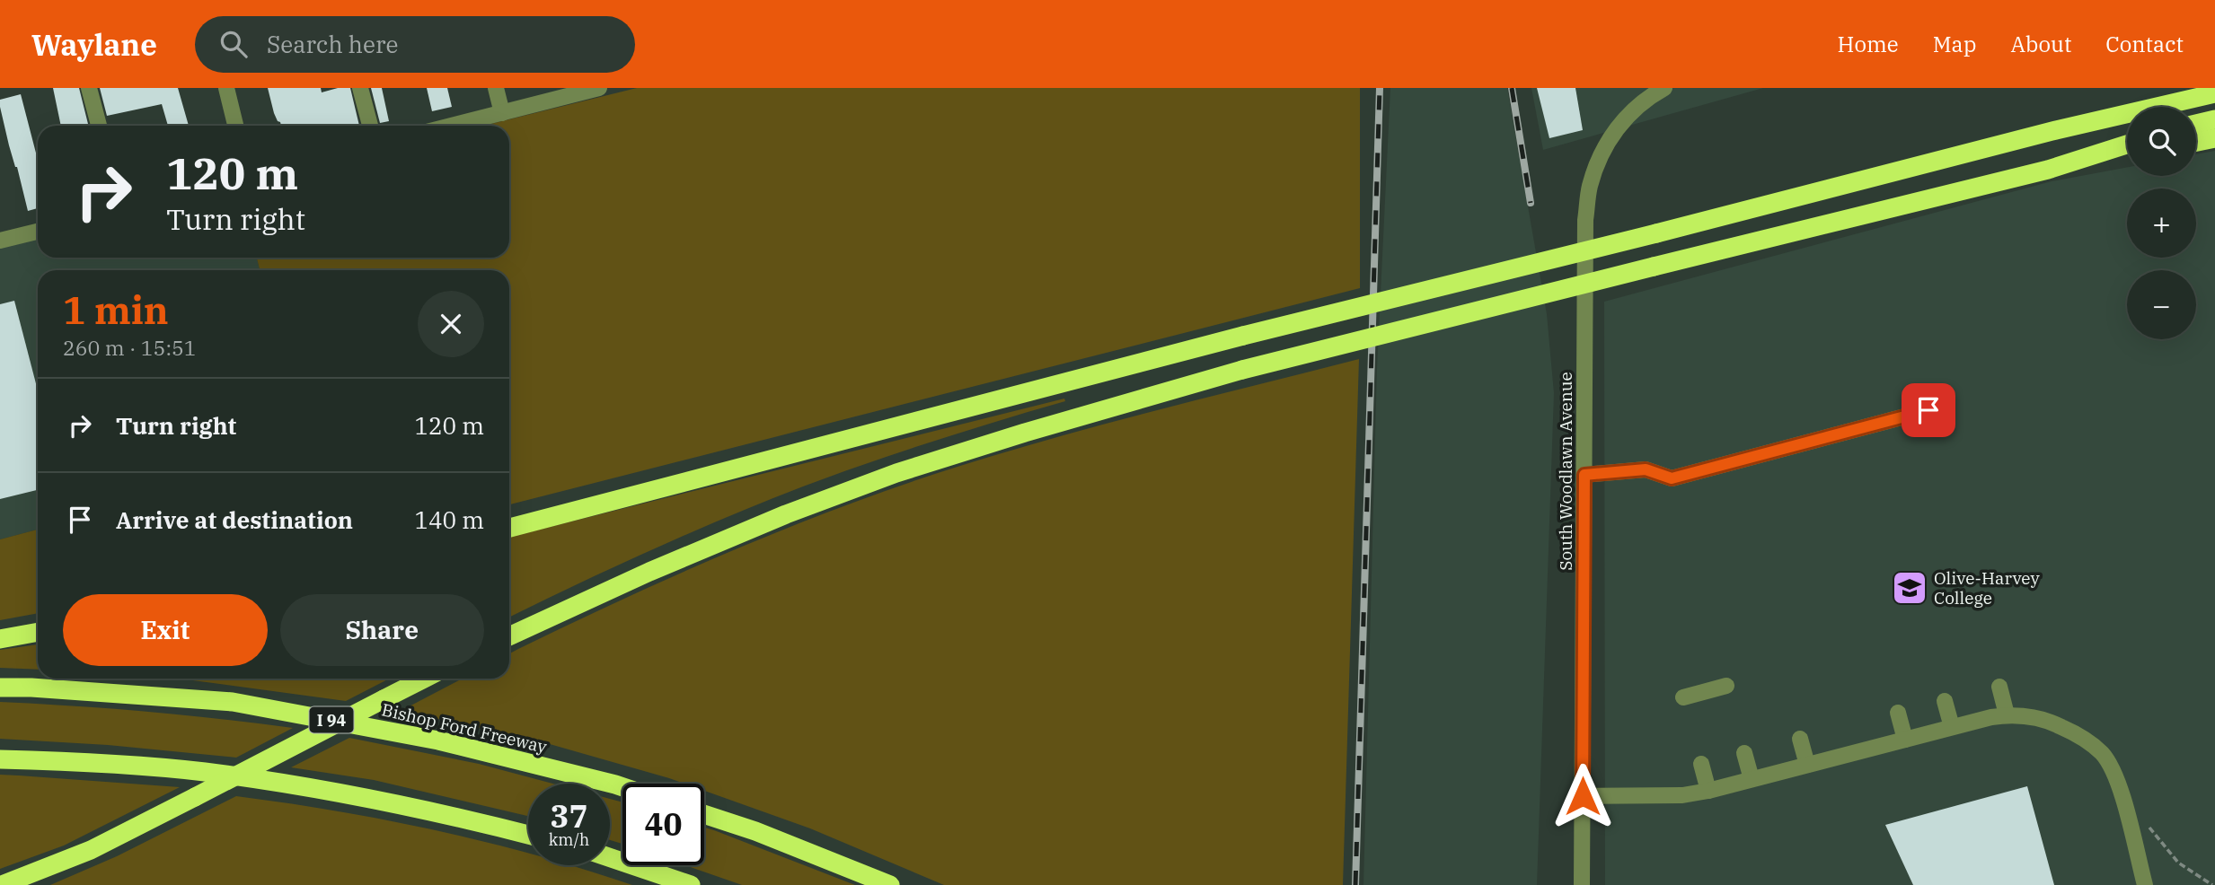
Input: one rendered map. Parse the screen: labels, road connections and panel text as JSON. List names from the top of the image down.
{
  "streets": {
    "highway": ["I 94", "Bishop Ford Freeway"],
    "street": ["South Woodlawn Avenue"]
  },
  "places": {
    "school or university": ["Olive-Harvey College"]
  },
  "page": {
    "header": "Waylane",
    "search": "Search here",
    "nav": [
      "Home",
      "Map",
      "About",
      "Contact"
    ],
    "map_buttons": ["+", "−"],
    "turn": ["120 m", "Turn right"],
    "heading": ["1 min", "260 m · 15:51"],
    "list": [
      {
        "name": "Turn right",
        "value": "120 m"
      },
      {
        "name": "Arrive at destination",
        "value": "140 m"
      }
    ],
    "buttons": ["Exit", "Share"],
    "speed": "37 km/h",
    "limit": "40"
  }
}
